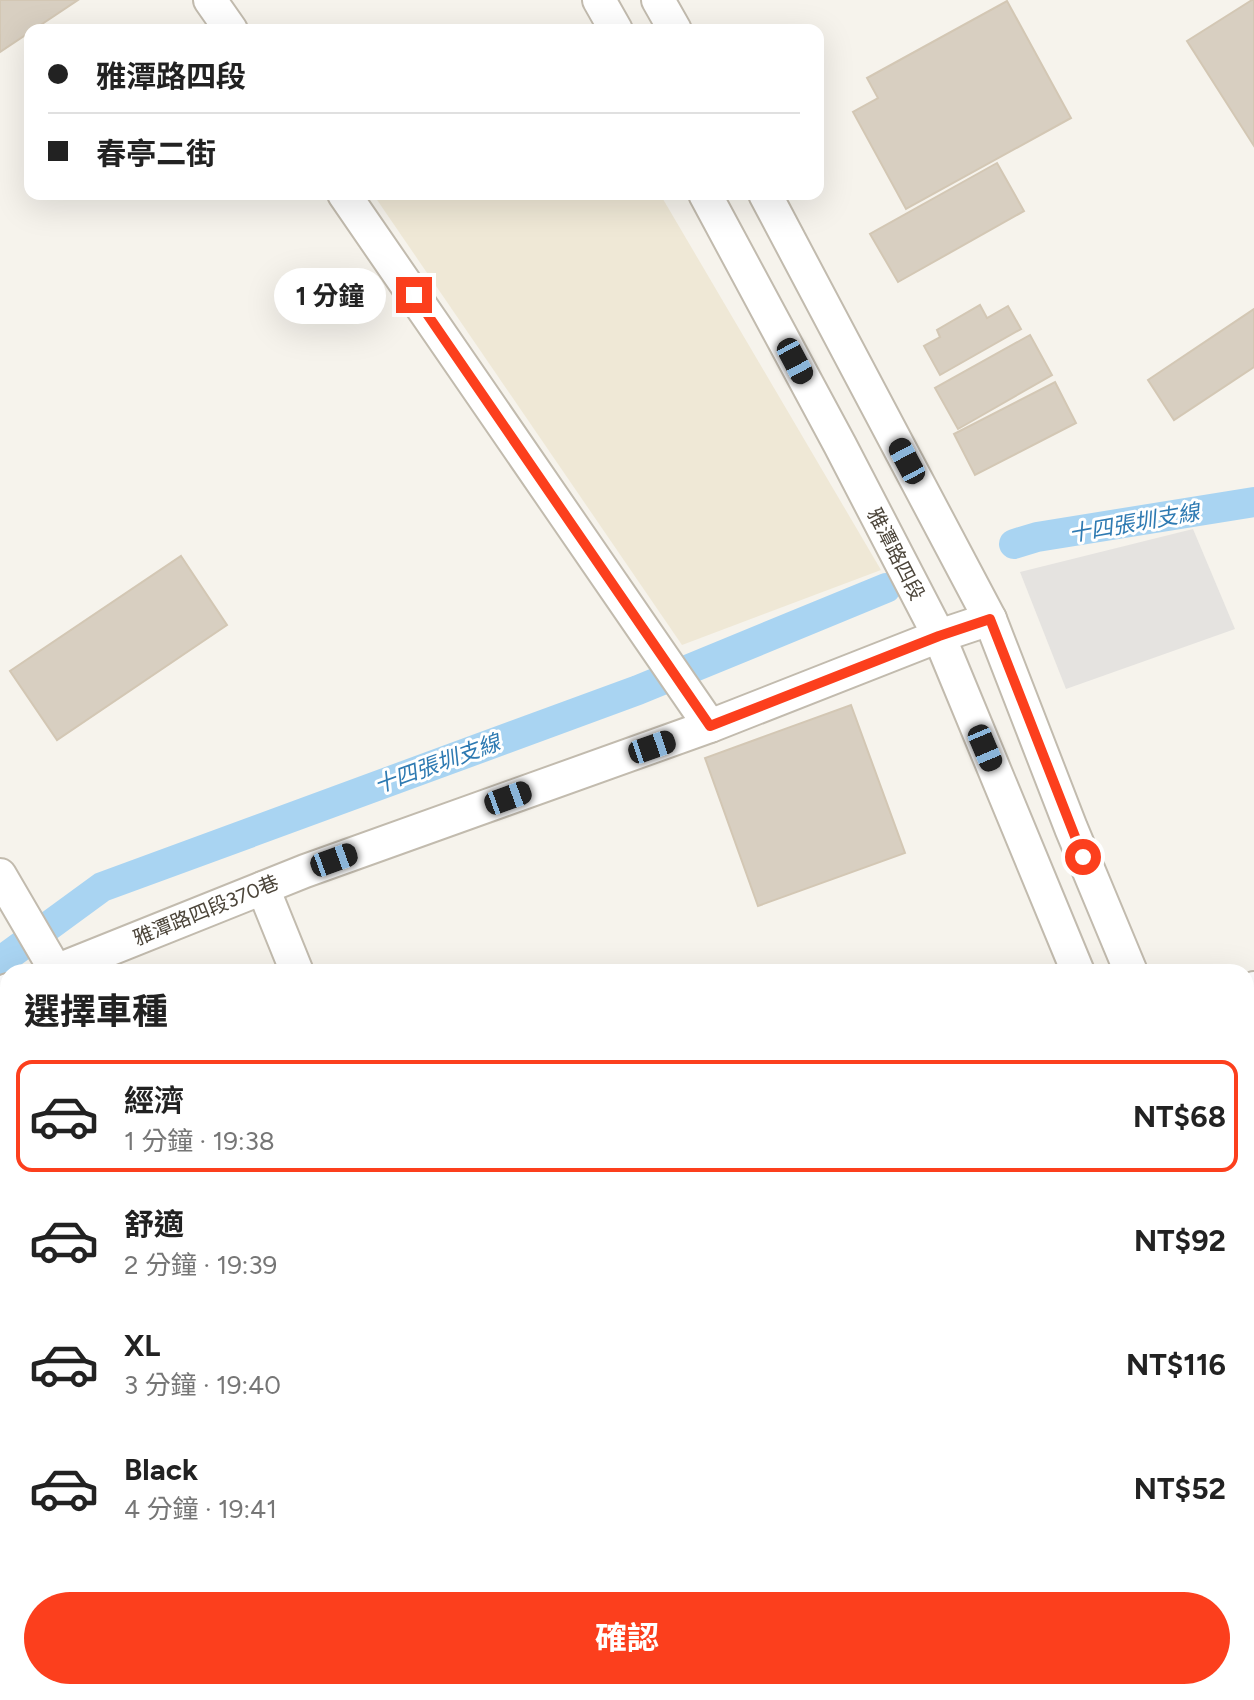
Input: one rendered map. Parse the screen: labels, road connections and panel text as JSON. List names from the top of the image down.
{
  "streets": {
    "street": ["雅潭路四段", "雅潭路四段370巷"]
  },
  "crossings": [
    ["雅潭路四段", "雅潭路四段370巷"]
  ],
  "water": ["十四張圳支線"],
  "page": {
    "banner": ["雅潭路四段", "春亭二街"],
    "bubble": "1 分鐘",
    "heading": "選擇車種",
    "list": [
      {
        "name": "經濟",
        "note": "1 分鐘 · 19:38",
        "value": "NT$68"
      },
      {
        "name": "舒適",
        "note": "2 分鐘 · 19:39",
        "value": "NT$92"
      },
      {
        "name": "XL",
        "note": "3 分鐘 · 19:40",
        "value": "NT$116"
      },
      {
        "name": "Black",
        "note": "4 分鐘 · 19:41",
        "value": "NT$52"
      }
    ],
    "buttons": "確認"
  }
}
